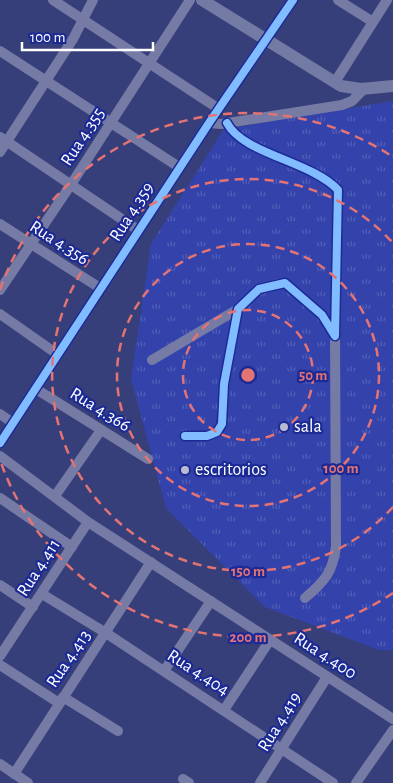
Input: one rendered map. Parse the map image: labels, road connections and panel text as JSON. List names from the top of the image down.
{
  "streets": {
    "street": [
      "Rua 4.355",
      "Rua 4.359",
      "Rua 4.356",
      "Rua 4.366",
      "Rua 4.411",
      "Rua 4.400",
      "Rua 4.413",
      "Rua 4.404",
      "Rua 4.419"
    ]
  },
  "crossings": [
    ["Rua 4.355", "Rua 4.356"],
    ["Rua 4.359", "Rua 4.356"],
    ["Rua 4.359", "Rua 4.366"],
    ["Rua 4.411", "Rua 4.400"],
    ["Rua 4.411", "Rua 4.404"],
    ["Rua 4.400", "Rua 4.413"],
    ["Rua 4.400", "Rua 4.419"],
    ["Rua 4.413", "Rua 4.404"],
    ["Rua 4.404", "Rua 4.419"]
  ],
  "places": ["sala", "escritorios"],
  "scale_bar": "100 m",
  "rings": [
    "50 m",
    "100 m",
    "150 m",
    "200 m"
  ]
}
